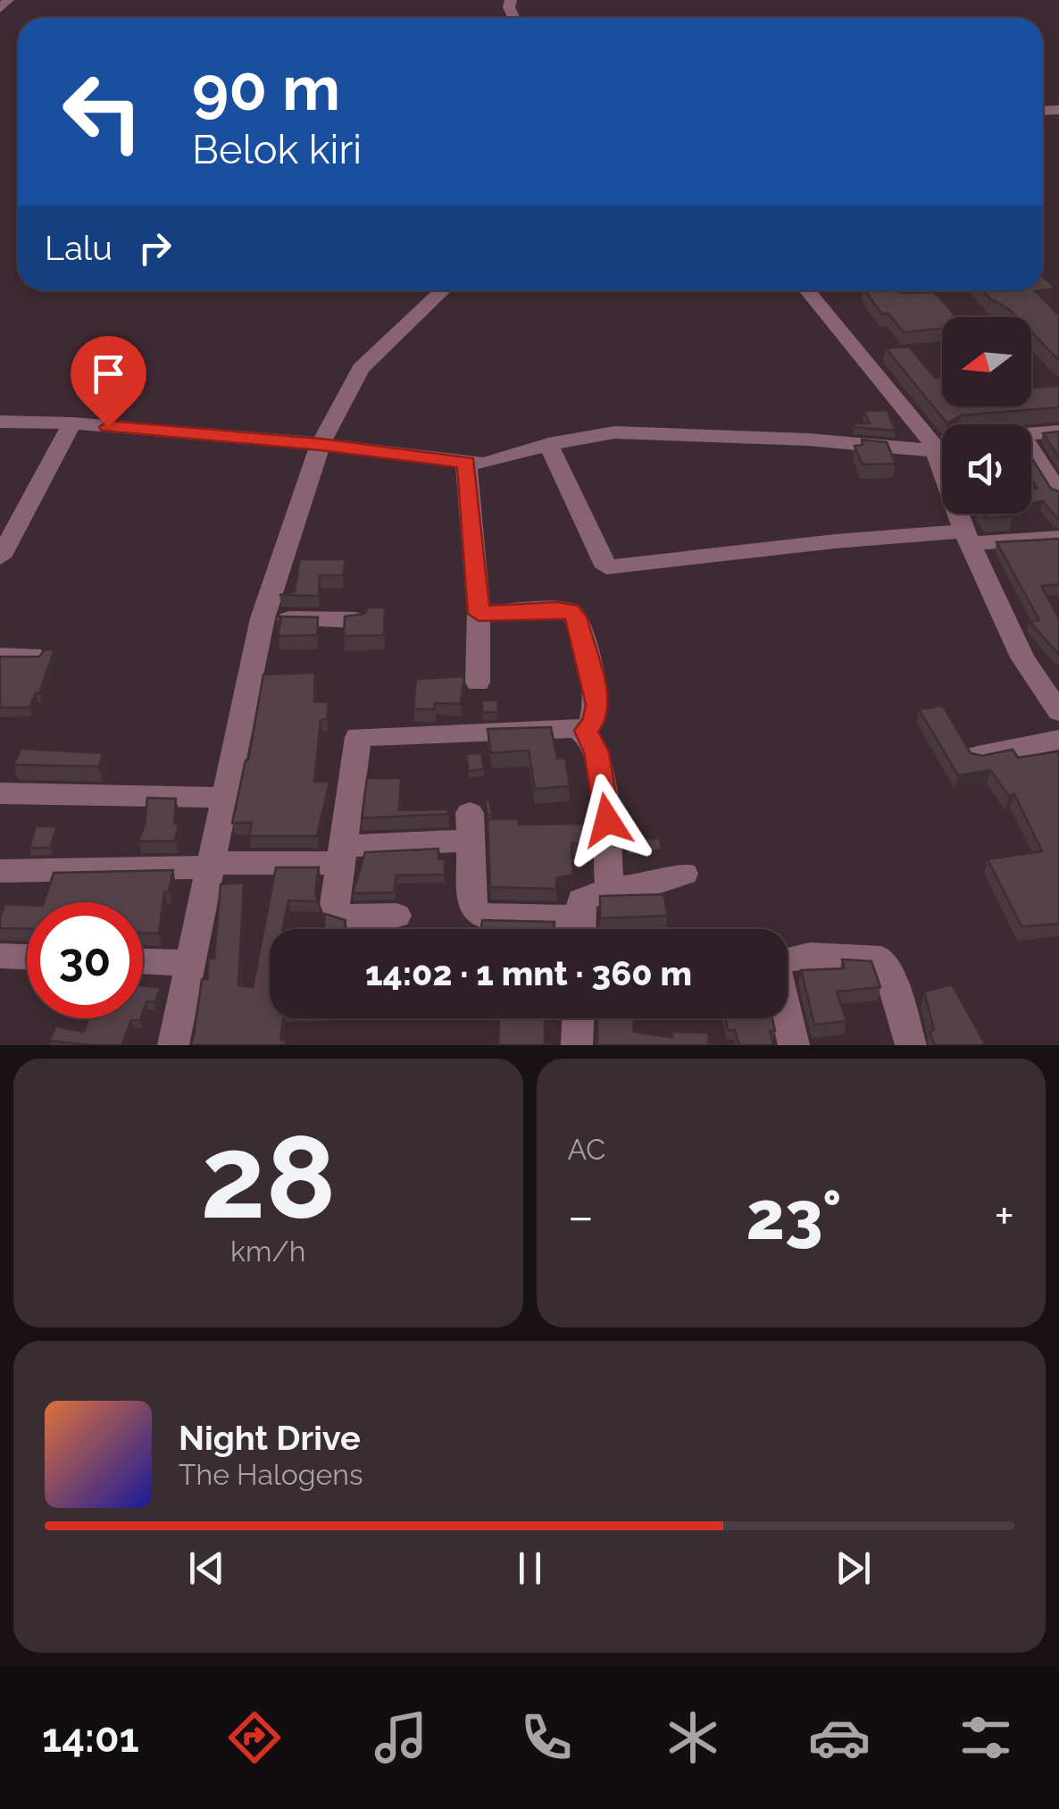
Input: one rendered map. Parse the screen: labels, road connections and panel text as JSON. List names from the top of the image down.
{
  "north": "left",
  "page": {
    "turn": ["90 m", "Belok kiri"],
    "then": "Lalu",
    "limit": "30",
    "trip": "14:02 · 1 mnt · 360 m",
    "tile": [
      ["28", "km/h"],
      "AC"
    ],
    "heat": ["−", "23°", "+"],
    "song": ["Night Drive", "The Halogens"],
    "tabs": "14:01"
  }
}
